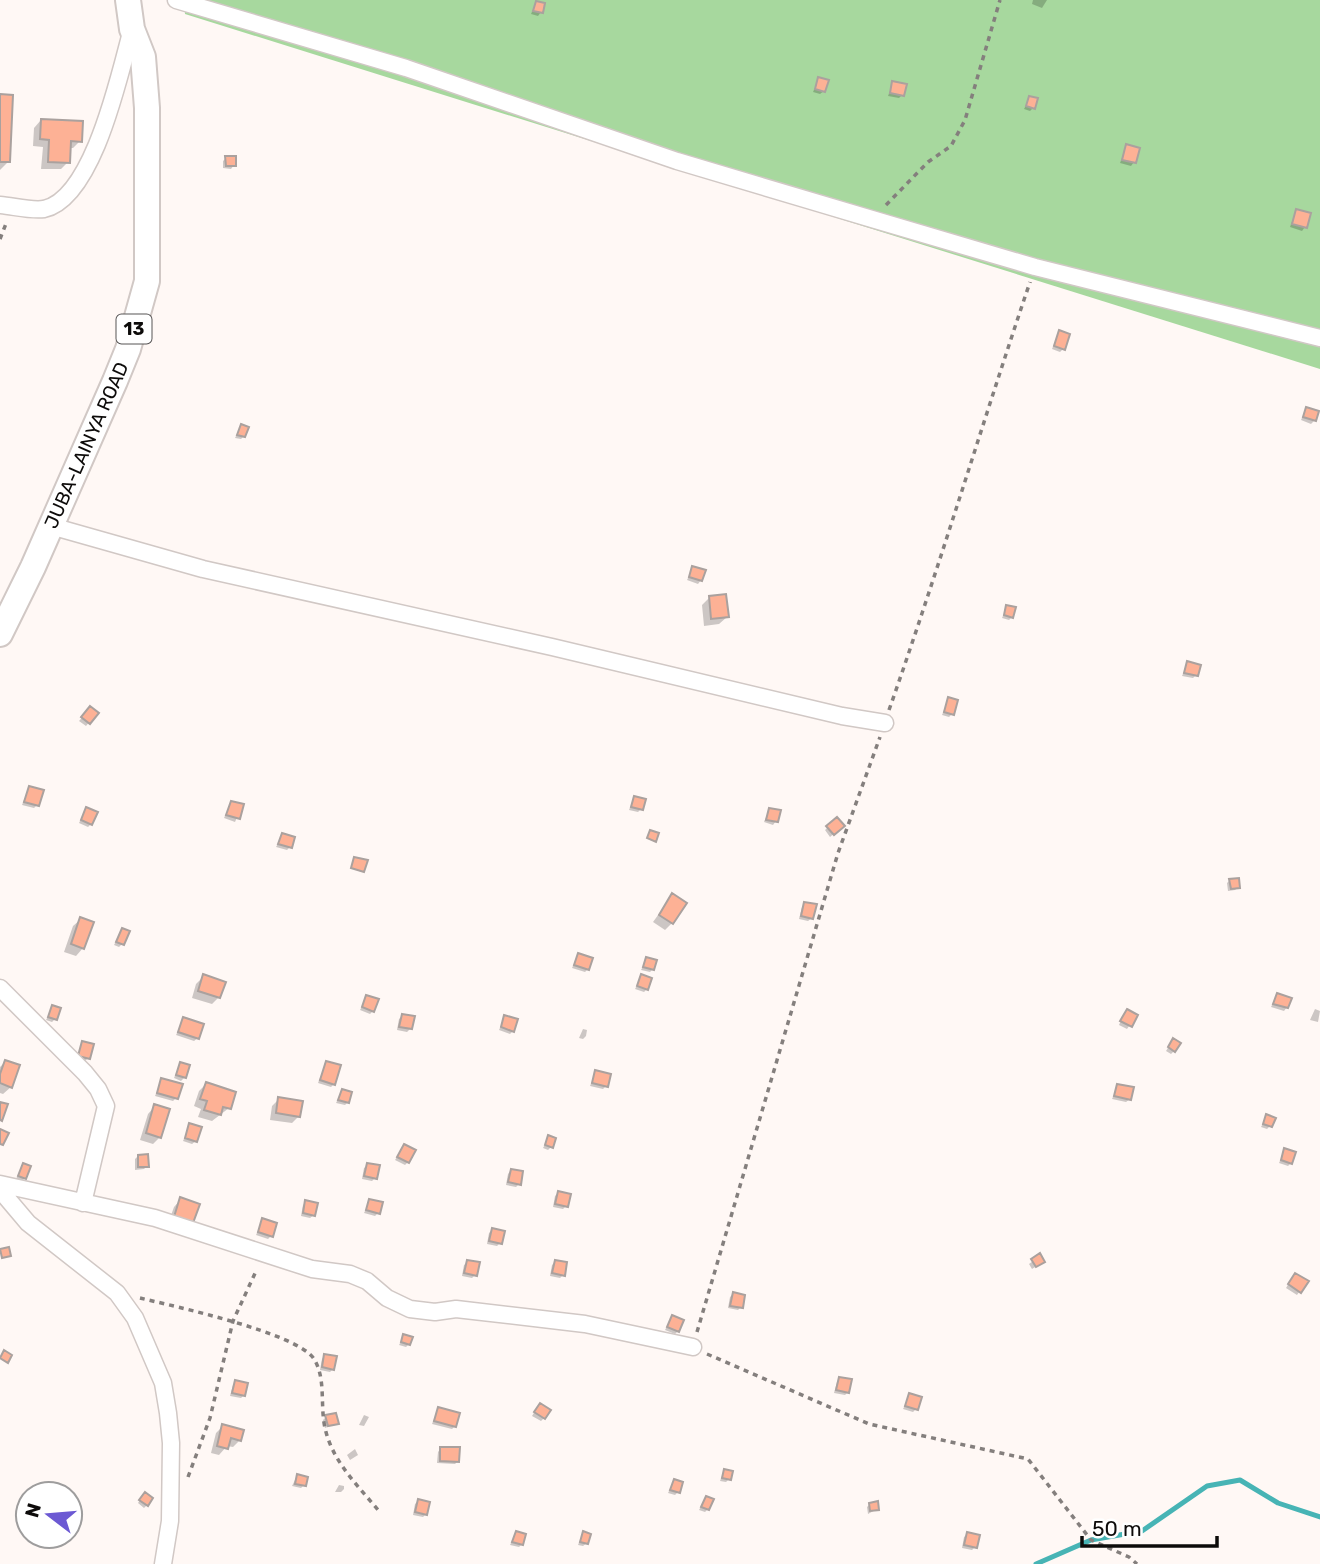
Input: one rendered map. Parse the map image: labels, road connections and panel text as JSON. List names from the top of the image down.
{
  "streets": {
    "main road": ["13", "JUBA-LAINYA ROAD"]
  },
  "scale_bar": "50 m",
  "north": "left"
}
